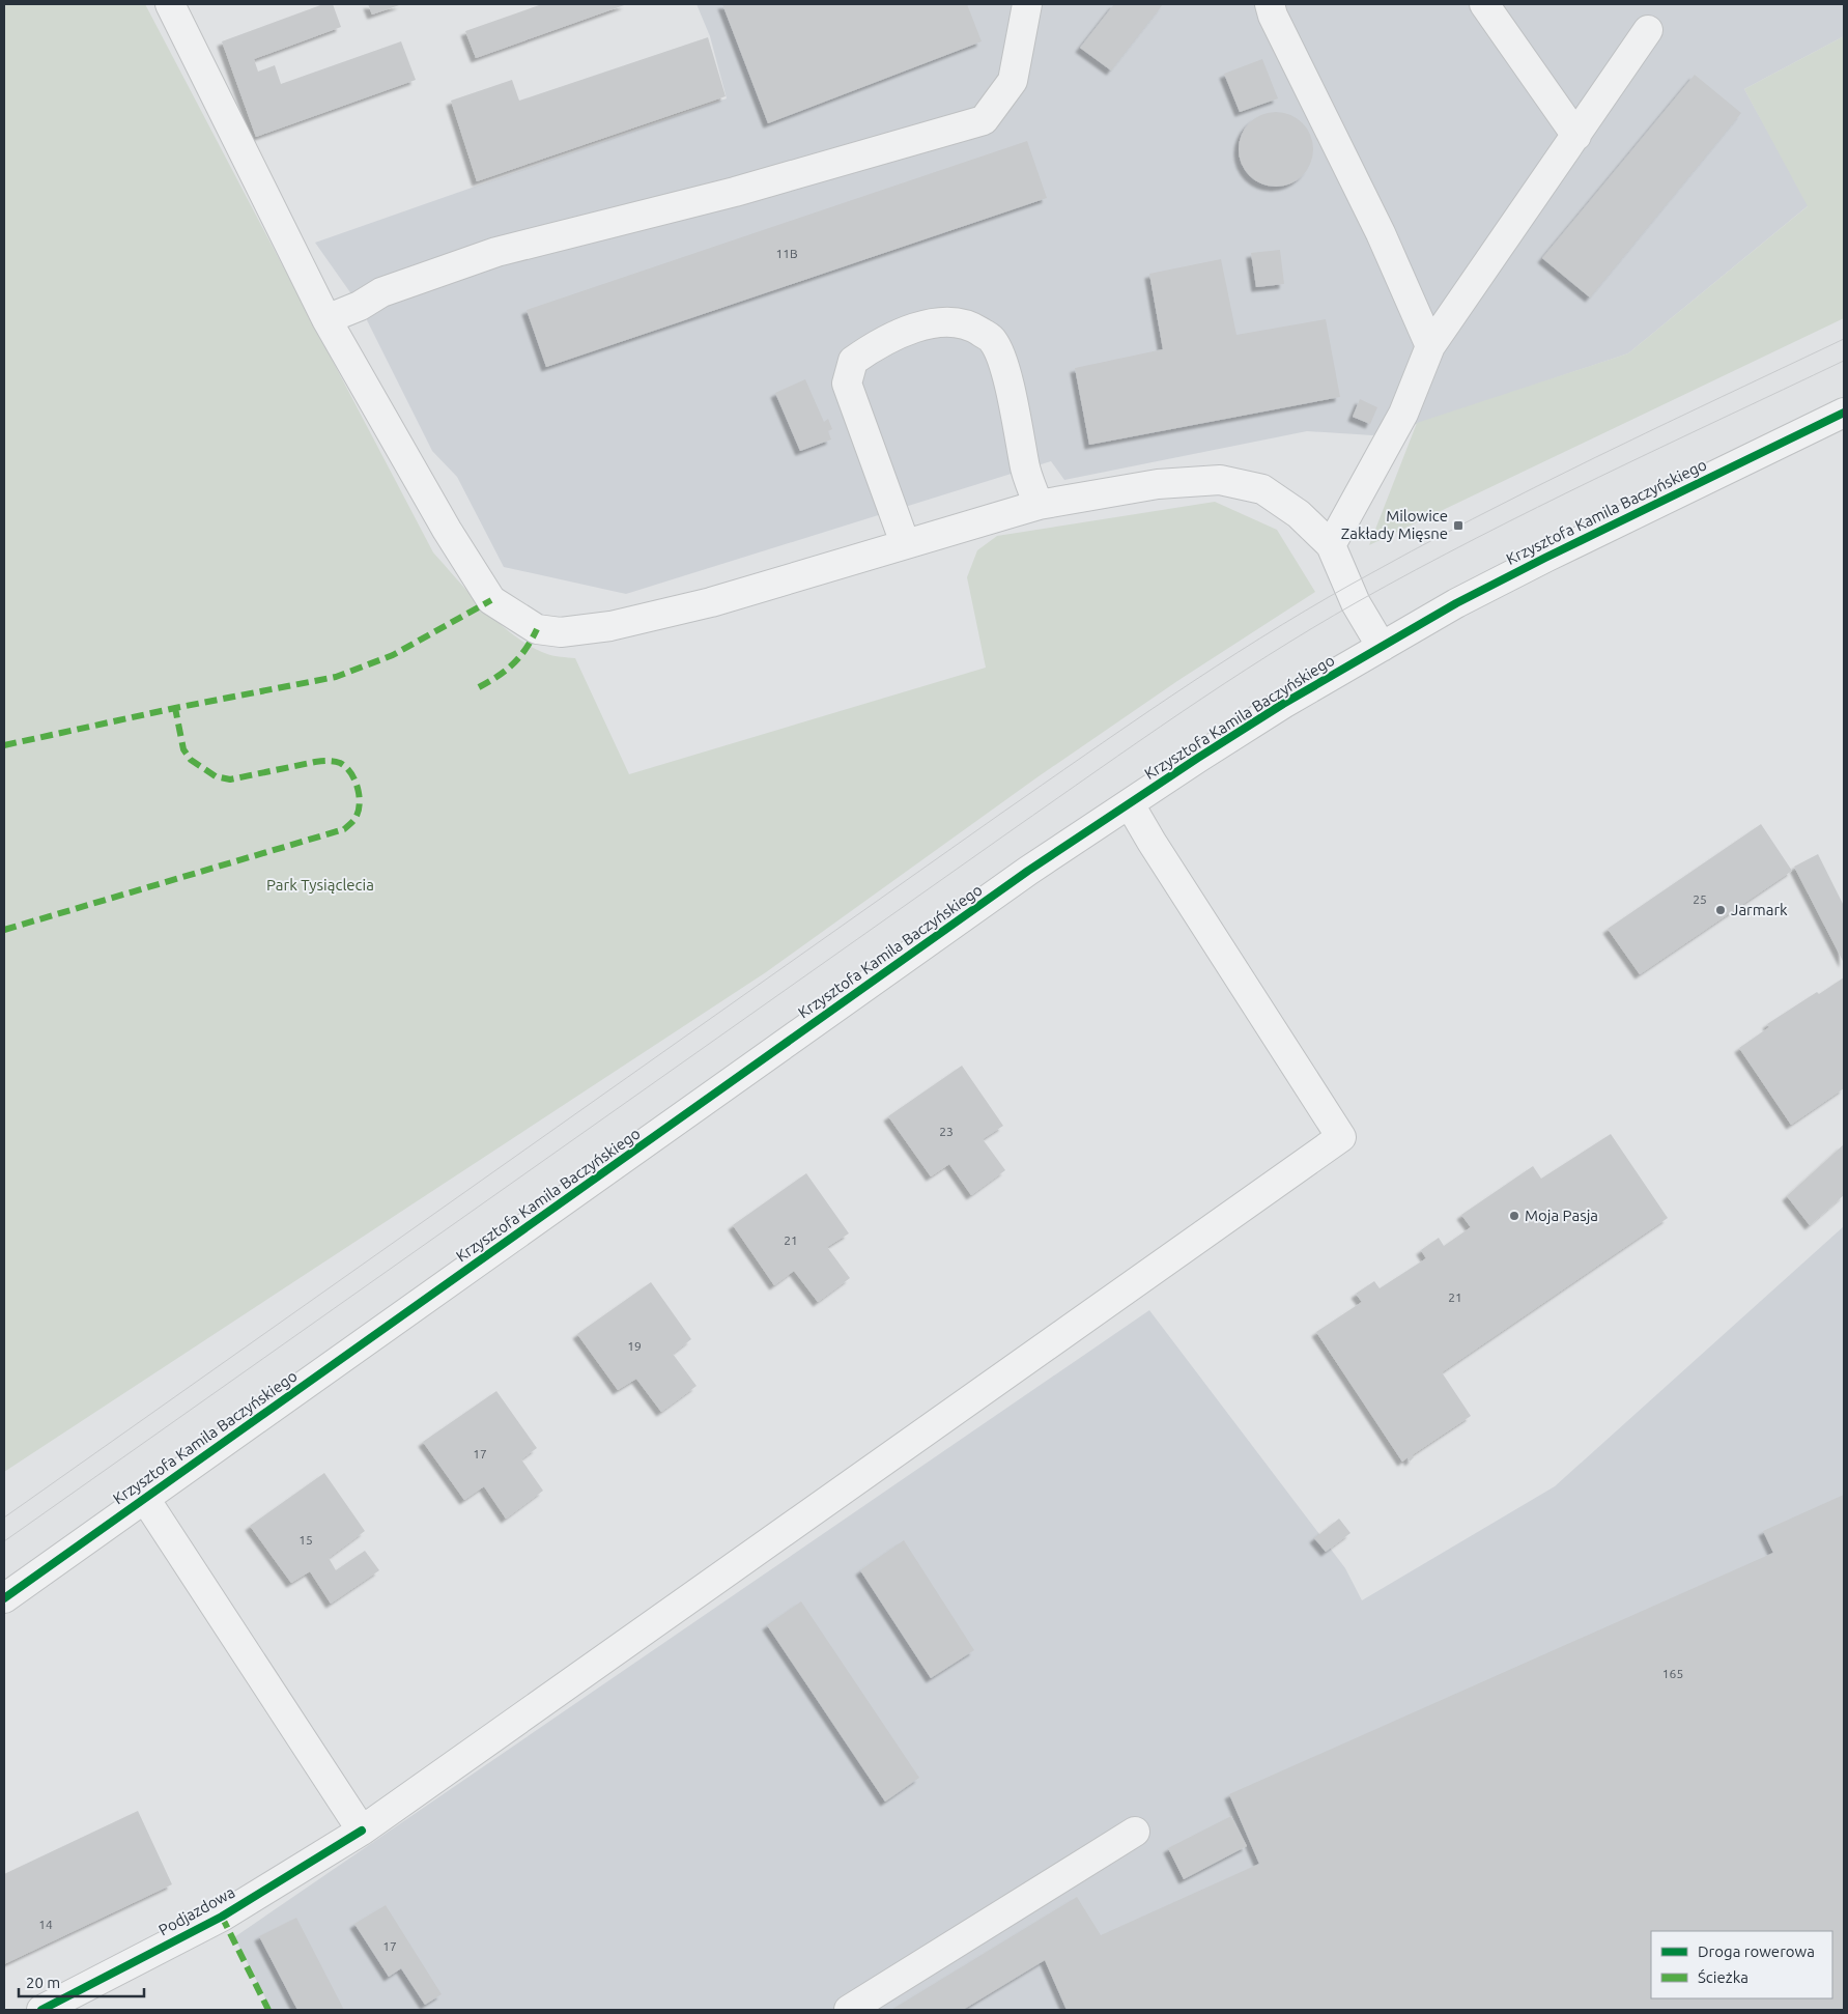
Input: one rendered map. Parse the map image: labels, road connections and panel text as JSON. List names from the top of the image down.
{
  "streets": {
    "street": ["Krzysztofa Kamila Baczyńskiego", "Podjazdowa"]
  },
  "crossings": [
    ["Krzysztofa Kamila Baczyńskiego", "Podjazdowa"]
  ],
  "parks": ["Park Tysiąclecia"],
  "places": {
    "transit": ["Milowice Zakłady Mięsne"],
    "other": ["Jarmark", "Moja Pasja"]
  },
  "house_numbers": [
    "11B",
    "25",
    "23",
    "21",
    "21",
    "19",
    "17",
    "15",
    "165",
    "14",
    "17"
  ],
  "legend": ["Droga rowerowa", "Ścieżka"],
  "scale_bar": "20 m"
}
